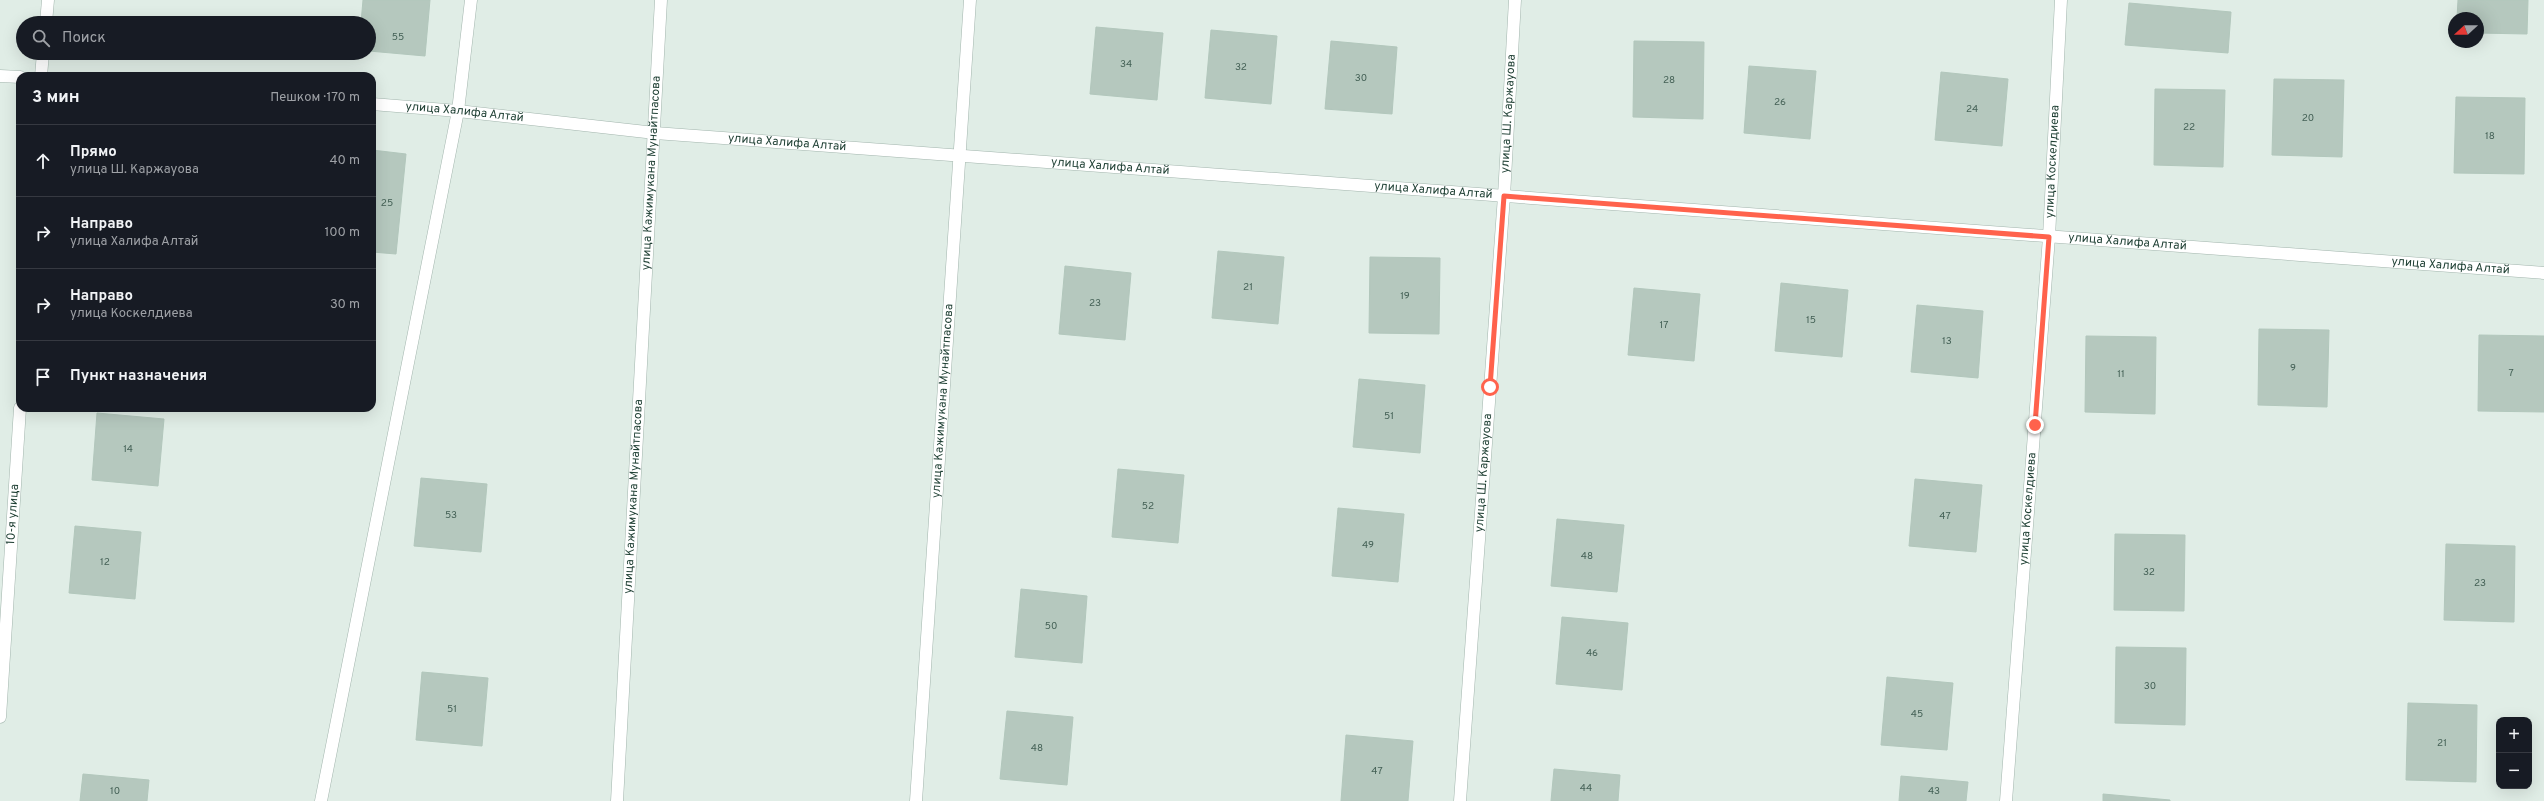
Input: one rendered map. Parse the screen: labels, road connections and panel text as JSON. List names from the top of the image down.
{
  "streets": {
    "street": [
      "улица Халифа Алтай",
      "улица Ш. Каржауова",
      "улица Коскелдиева",
      "улица Кажимукана Мунайтпасова",
      "10-я улица"
    ]
  },
  "crossings": [
    ["улица Халифа Алтай", "улица Ш. Каржауова"],
    ["улица Халифа Алтай", "улица Коскелдиева"],
    ["улица Халифа Алтай", "улица Кажимукана Мунайтпасова"]
  ],
  "house_numbers": [
    "55",
    "34",
    "32",
    "30",
    "28",
    "26",
    "24",
    "20",
    "22",
    "18",
    "25",
    "21",
    "19",
    "23",
    "15",
    "17",
    "13",
    "9",
    "7",
    "11",
    "51",
    "14",
    "52",
    "53",
    "47",
    "49",
    "48",
    "12",
    "32",
    "23",
    "50",
    "46",
    "30",
    "51",
    "45",
    "21",
    "48",
    "47",
    "44",
    "10",
    "43"
  ],
  "north": "left",
  "page": {
    "search": "Поиск",
    "heading": ["3 мин", "Пешком · 170 m"],
    "list": [
      ["Прямо", "улица Ш. Каржауова", "40 m"],
      ["Направо", "улица Халифа Алтай", "100 m"],
      ["Направо", "улица Коскелдиева", "30 m"],
      "Пункт назначения"
    ],
    "map_buttons": ["+", "−"]
  }
}
